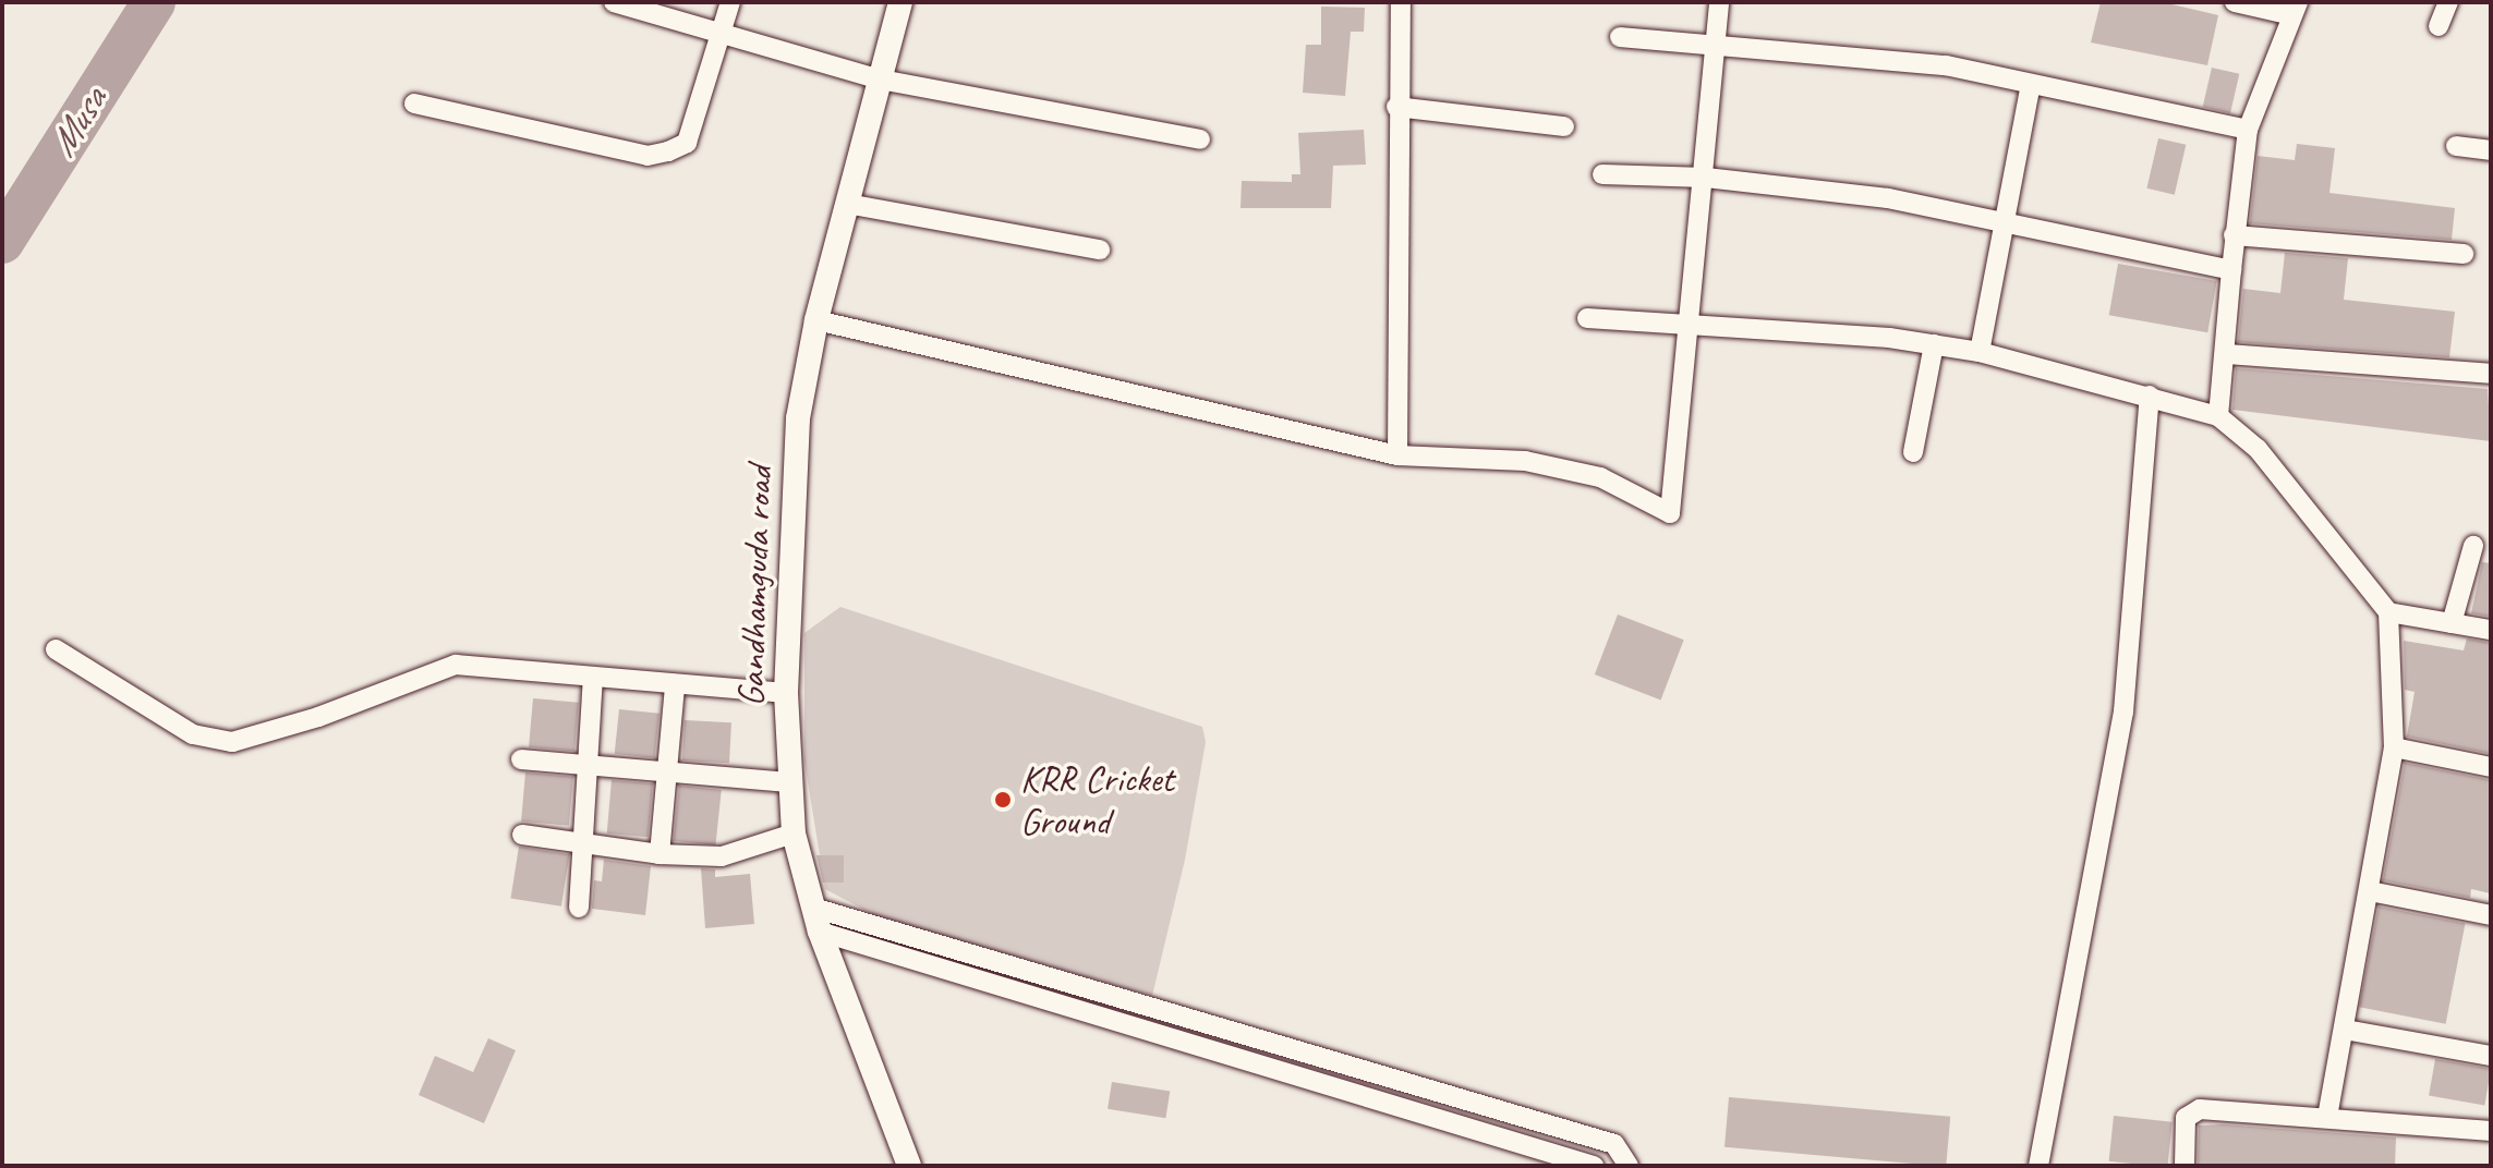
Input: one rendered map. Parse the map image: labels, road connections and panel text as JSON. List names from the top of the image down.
{
  "streets": {
    "street": ["Gandhamguda road"]
  },
  "water": ["Musa"],
  "places": ["KRR Cricket Ground"]
}
